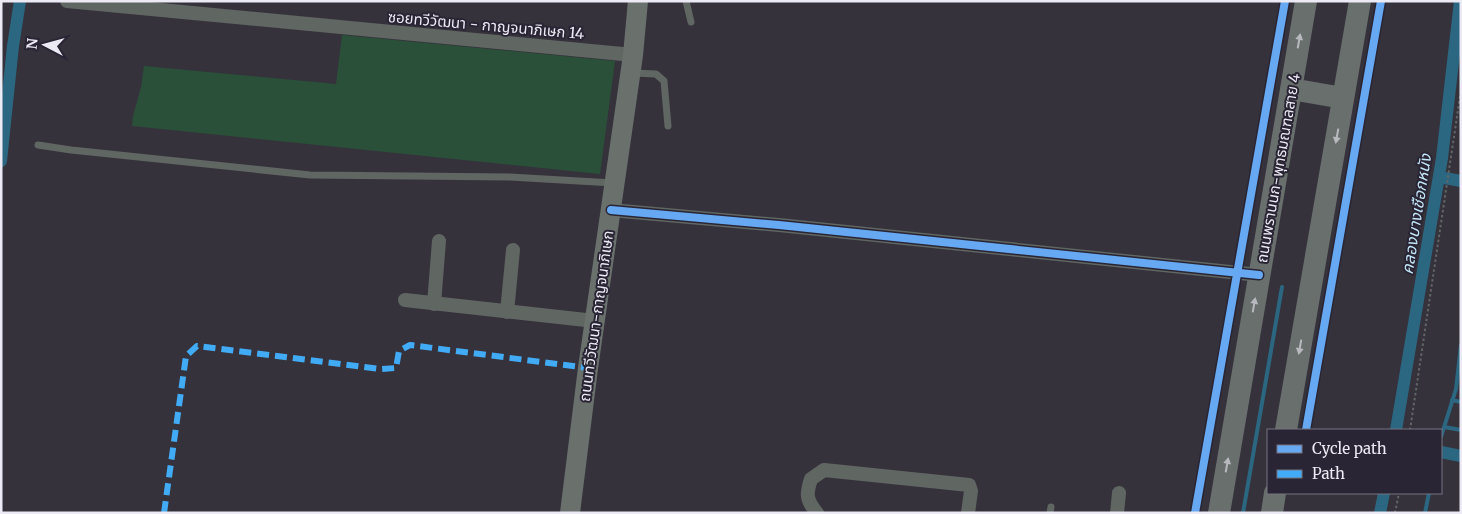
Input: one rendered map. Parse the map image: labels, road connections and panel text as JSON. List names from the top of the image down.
{
  "streets": {
    "main road": ["ถนนพรานนก-พุทธมณฑลสาย 4"],
    "street": ["ซอยทวีวัฒนา - กาญจนาภิเษก 14", "ถนนทวีวัฒนา-กาญจนาภิเษก"]
  },
  "crossings": [
    ["ซอยทวีวัฒนา - กาญจนาภิเษก 14", "ถนนทวีวัฒนา-กาญจนาภิเษก"]
  ],
  "water": ["คลองบางเชือกหนัง"],
  "legend": ["Cycle path", "Path"],
  "north": "left"
}
